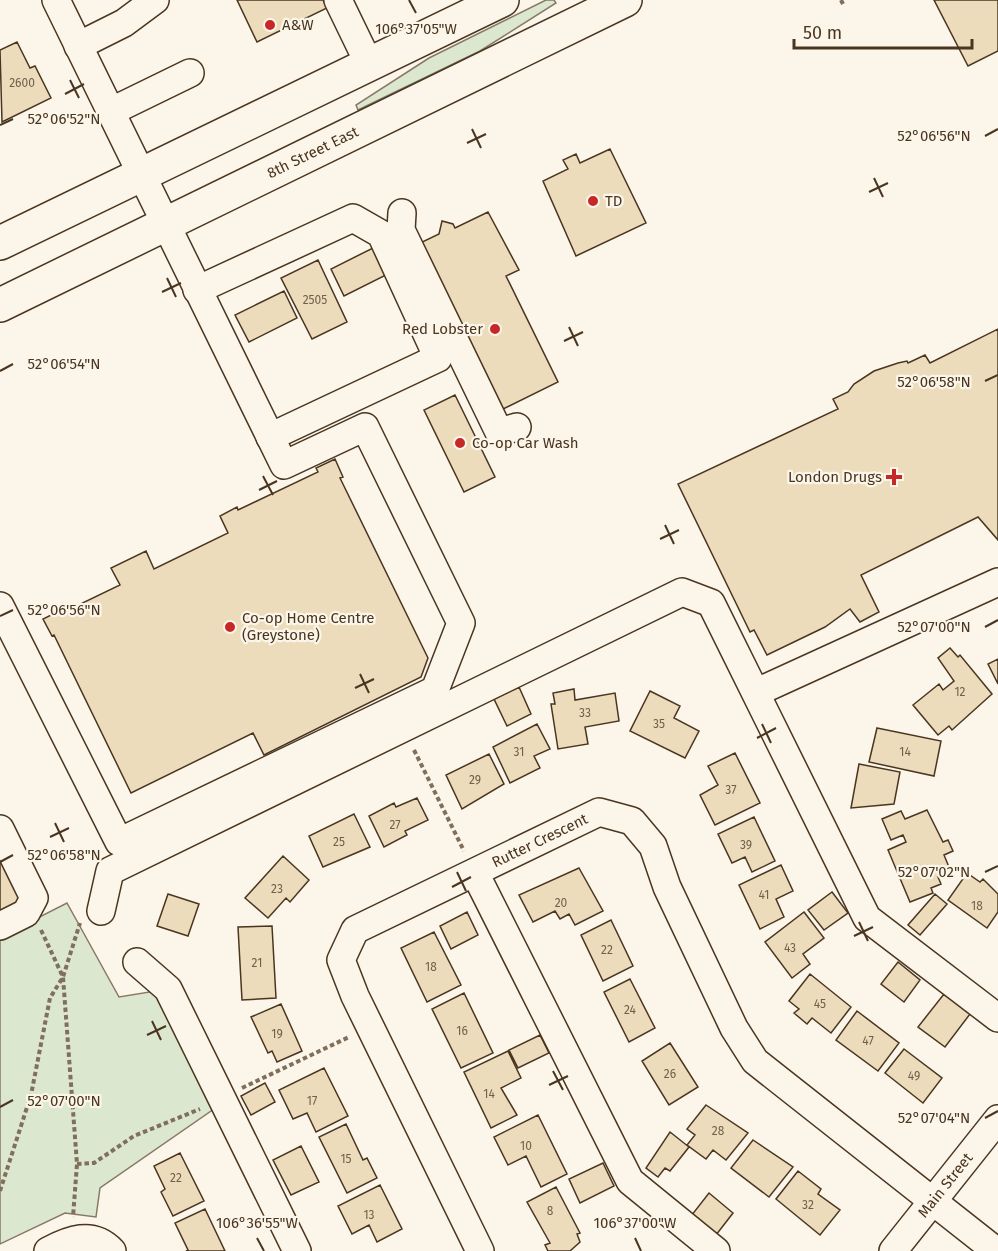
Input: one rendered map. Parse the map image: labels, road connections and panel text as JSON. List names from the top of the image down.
{
  "streets": {
    "main road": ["8th Street East"],
    "street": ["Rutter Crescent", "Main Street"]
  },
  "crossings": [
    ["Rutter Crescent", "Main Street"]
  ],
  "places": {
    "other": [
      "A&W",
      "TD",
      "Red Lobster",
      "Co-op Car Wash",
      "Co-op Home Centre (Greystone)"
    ],
    "health": ["London Drugs"]
  },
  "house_numbers": [
    "2600",
    "2505",
    "12",
    "33",
    "35",
    "31",
    "14",
    "29",
    "37",
    "27",
    "25",
    "39",
    "23",
    "41",
    "20",
    "18",
    "43",
    "22",
    "21",
    "18",
    "45",
    "24",
    "16",
    "19",
    "47",
    "26",
    "49",
    "14",
    "17",
    "28",
    "10",
    "15",
    "22",
    "32",
    "8",
    "13"
  ],
  "scale_bar": "50 m",
  "coordinates": [
    "106°37'05\"W",
    "52°06'52\"N",
    "52°06'56\"N",
    "52°06'54\"N",
    "52°06'58\"N",
    "52°07'00\"N",
    "52°07'02\"N",
    "52°07'04\"N",
    "106°36'55\"W",
    "106°37'00\"W"
  ]
}
